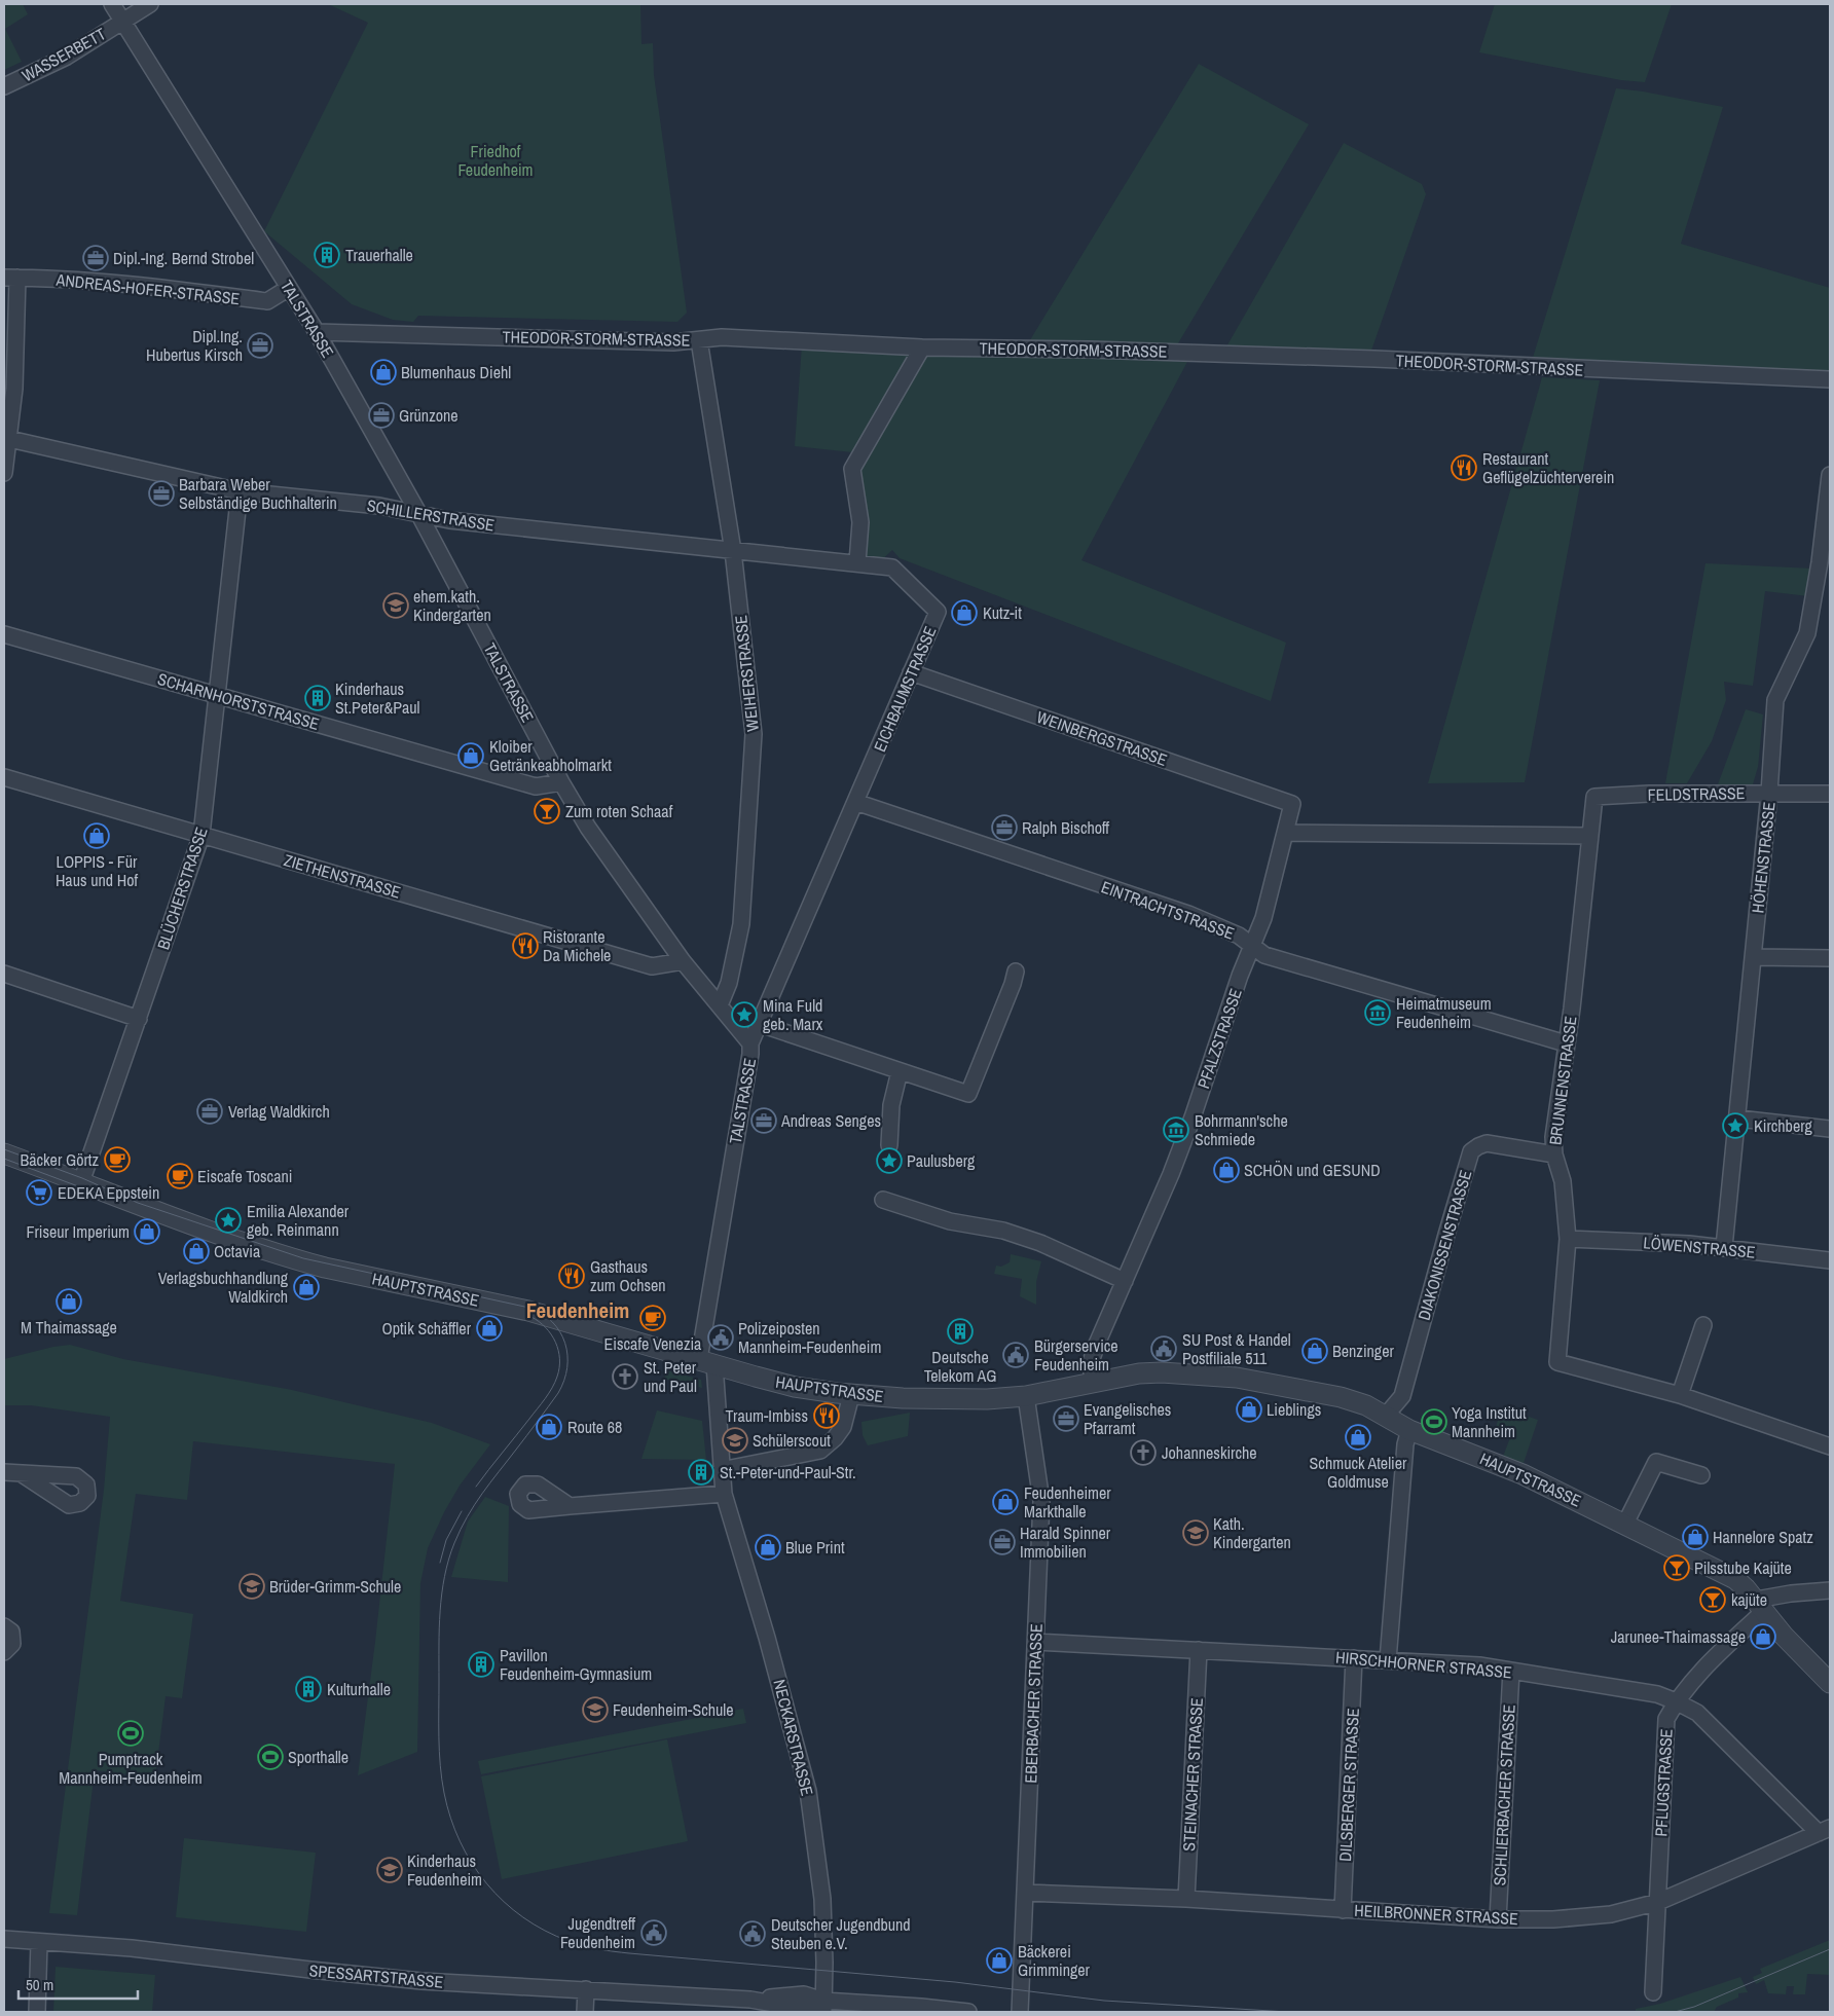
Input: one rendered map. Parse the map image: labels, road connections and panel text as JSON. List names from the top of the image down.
{
  "streets": {
    "street": [
      "WASSERBETT",
      "ANDREAS-HOFER-STRASSE",
      "TALSTRASSE",
      "THEODOR-STORM-STRASSE",
      "SCHILLERSTRASSE",
      "WEIHERSTRASSE",
      "EICHBAUMSTRASSE",
      "SCHARNHORSTSTRASSE",
      "WEINBERGSTRASSE",
      "FELDSTRASSE",
      "HÖHENSTRASSE",
      "ZIETHENSTRASSE",
      "BLÜCHERSTRASSE",
      "EINTRACHTSTRASSE",
      "PFALZSTRASSE",
      "BRUNNENSTRASSE",
      "DIAKONISSENSTRASSE",
      "LÖWENSTRASSE",
      "HAUPTSTRASSE",
      "HIRSCHHORNER STRASSE",
      "EBERBACHER STRASSE",
      "NECKARSTRASSE",
      "STEINACHER STRASSE",
      "PFLUGSTRASSE",
      "DILSBERGER STRASSE",
      "SCHLIERBACHER STRASSE",
      "HEILBRONNER STRASSE",
      "SPESSARTSTRASSE"
    ]
  },
  "crossings": [
    ["WASSERBETT", "TALSTRASSE"],
    ["ANDREAS-HOFER-STRASSE", "TALSTRASSE"],
    ["TALSTRASSE", "THEODOR-STORM-STRASSE"],
    ["TALSTRASSE", "SCHILLERSTRASSE"],
    ["TALSTRASSE", "WEIHERSTRASSE"],
    ["TALSTRASSE", "EICHBAUMSTRASSE"],
    ["TALSTRASSE", "SCHARNHORSTSTRASSE"],
    ["TALSTRASSE", "ZIETHENSTRASSE"],
    ["TALSTRASSE", "HAUPTSTRASSE"],
    ["TALSTRASSE", "NECKARSTRASSE"],
    ["THEODOR-STORM-STRASSE", "WEIHERSTRASSE"],
    ["SCHILLERSTRASSE", "WEIHERSTRASSE"],
    ["SCHILLERSTRASSE", "EICHBAUMSTRASSE"],
    ["SCHILLERSTRASSE", "BLÜCHERSTRASSE"],
    ["EICHBAUMSTRASSE", "WEINBERGSTRASSE"],
    ["EICHBAUMSTRASSE", "EINTRACHTSTRASSE"],
    ["SCHARNHORSTSTRASSE", "BLÜCHERSTRASSE"],
    ["WEINBERGSTRASSE", "PFALZSTRASSE"],
    ["FELDSTRASSE", "HÖHENSTRASSE"],
    ["FELDSTRASSE", "BRUNNENSTRASSE"],
    ["HÖHENSTRASSE", "LÖWENSTRASSE"],
    ["ZIETHENSTRASSE", "BLÜCHERSTRASSE"],
    ["BLÜCHERSTRASSE", "HAUPTSTRASSE"],
    ["EINTRACHTSTRASSE", "PFALZSTRASSE"],
    ["EINTRACHTSTRASSE", "BRUNNENSTRASSE"],
    ["PFALZSTRASSE", "HAUPTSTRASSE"],
    ["BRUNNENSTRASSE", "DIAKONISSENSTRASSE"],
    ["BRUNNENSTRASSE", "LÖWENSTRASSE"],
    ["DIAKONISSENSTRASSE", "HAUPTSTRASSE"],
    ["HAUPTSTRASSE", "EBERBACHER STRASSE"],
    ["HAUPTSTRASSE", "NECKARSTRASSE"],
    ["HAUPTSTRASSE", "PFLUGSTRASSE"],
    ["HIRSCHHORNER STRASSE", "EBERBACHER STRASSE"],
    ["HIRSCHHORNER STRASSE", "STEINACHER STRASSE"],
    ["HIRSCHHORNER STRASSE", "PFLUGSTRASSE"],
    ["HIRSCHHORNER STRASSE", "DILSBERGER STRASSE"],
    ["HIRSCHHORNER STRASSE", "SCHLIERBACHER STRASSE"],
    ["HIRSCHHORNER STRASSE", "HEILBRONNER STRASSE"],
    ["EBERBACHER STRASSE", "HEILBRONNER STRASSE"],
    ["NECKARSTRASSE", "SPESSARTSTRASSE"],
    ["STEINACHER STRASSE", "HEILBRONNER STRASSE"],
    ["PFLUGSTRASSE", "HEILBRONNER STRASSE"],
    ["DILSBERGER STRASSE", "HEILBRONNER STRASSE"],
    ["SCHLIERBACHER STRASSE", "HEILBRONNER STRASSE"]
  ],
  "districts": ["Feudenheim"],
  "parks": ["Friedhof Feudenheim"],
  "places": {
    "building": [
      "Trauerhalle",
      "Kinderhaus St.Peter&Paul",
      "Deutsche Telekom AG",
      "St.-Peter-und-Paul-Str.",
      "Pavillon Feudenheim-Gymnasium",
      "Kulturhalle"
    ],
    "office": [
      "Dipl.-Ing. Bernd Strobel",
      "Dipl.Ing. Hubertus Kirsch",
      "Grünzone",
      "Barbara Weber Selbständige Buchhalterin",
      "Ralph Bischoff",
      "Verlag Waldkirch",
      "Andreas Senges",
      "Evangelisches Pfarramt",
      "Harald Spinner Immobilien"
    ],
    "shop": [
      "Blumenhaus Diehl",
      "Kutz-it",
      "Kloiber Getränkeabholmarkt",
      "LOPPIS - Für Haus und Hof",
      "SCHÖN und GESUND",
      "Friseur Imperium",
      "Octavia",
      "Verlagsbuchhandlung Waldkirch",
      "M Thaimassage",
      "Optik Schäffler",
      "Benzinger",
      "Lieblings",
      "Route 68",
      "Schmuck Atelier Goldmuse",
      "Feudenheimer Markthalle",
      "Hannelore Spatz",
      "Blue Print",
      "Jarunee-Thaimassage",
      "Bäckerei Grimminger"
    ],
    "restaurant": [
      "Restaurant Geflügelzüchterverein",
      "Ristorante Da Michele",
      "Gasthaus zum Ochsen",
      "Traum-Imbiss"
    ],
    "school or university": [
      "ehem.kath. Kindergarten",
      "Schülerscout",
      "Kath. Kindergarten",
      "Brüder-Grimm-Schule",
      "Feudenheim-Schule",
      "Kinderhaus Feudenheim"
    ],
    "bar": ["Zum roten Schaaf", "Pilsstube Kajüte", "kajüte"],
    "museum": ["Heimatmuseum Feudenheim", "Bohrmann'sche Schmiede"],
    "place": [
      "Mina Fuld geb. Marx",
      "Kirchberg",
      "Paulusberg",
      "Emilia Alexander geb. Reinmann"
    ],
    "cafe": ["Bäcker Görtz", "Eiscafe Toscani", "Eiscafe Venezia"],
    "supermarket": ["EDEKA Eppstein"],
    "public building": [
      "Polizeiposten Mannheim-Feudenheim",
      "SU Post & Handel Postfiliale 511",
      "Bürgerservice Feudenheim",
      "Jugendtreff Feudenheim",
      "Deutscher Jugendbund Steuben e.V."
    ],
    "church": ["St. Peter und Paul", "Johanneskirche"],
    "sports": ["Yoga Institut Mannheim", "Pumptrack Mannheim-Feudenheim", "Sporthalle"]
  },
  "scale_bar": "50 m"
}
